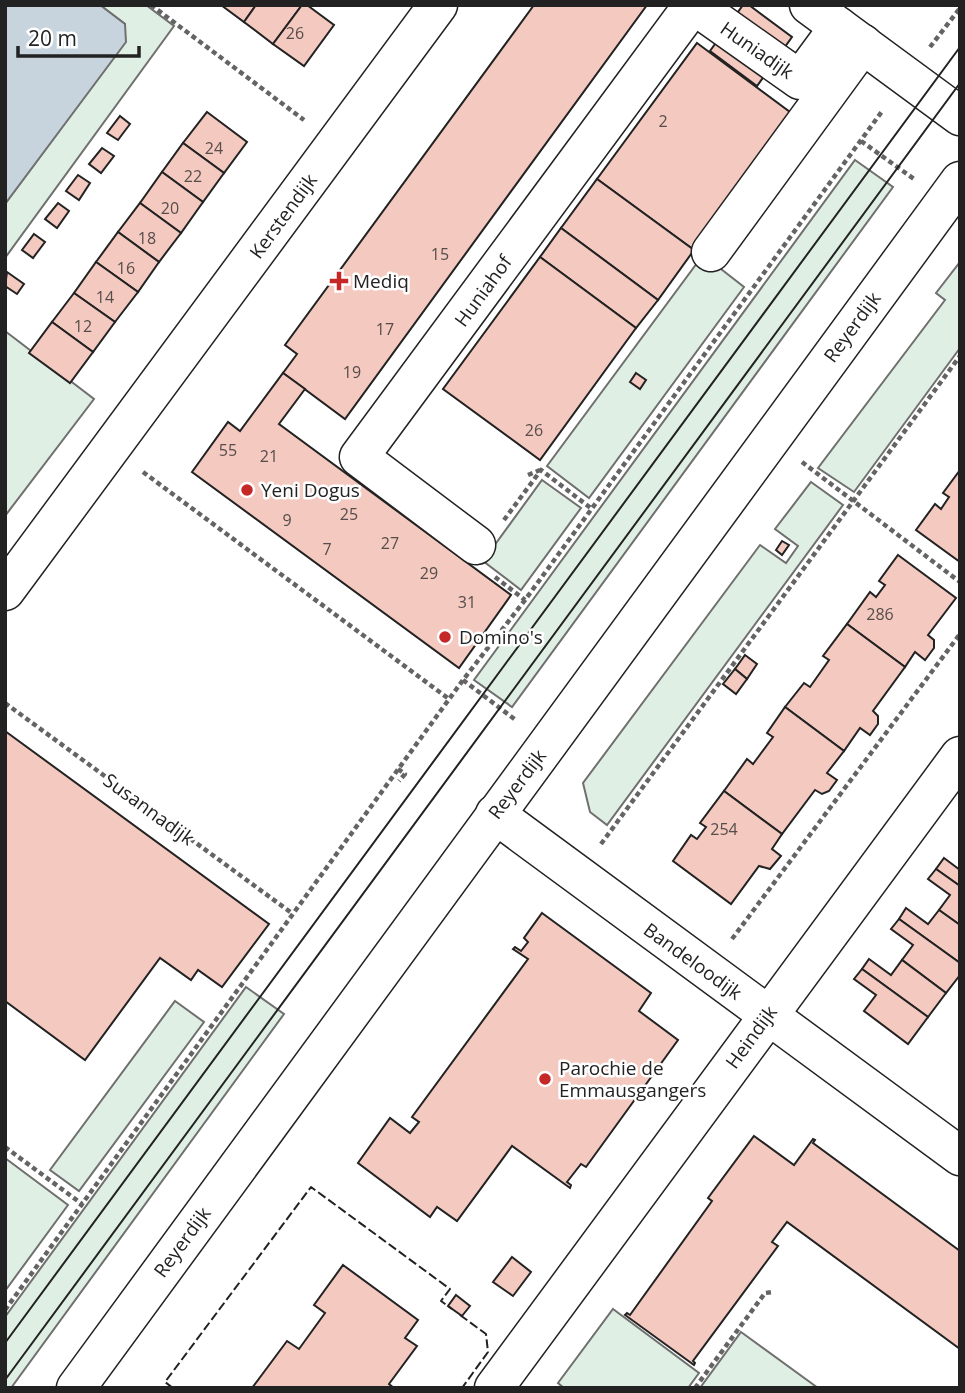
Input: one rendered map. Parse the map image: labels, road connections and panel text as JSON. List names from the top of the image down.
{
  "streets": {
    "street": [
      "Huniadijk",
      "Kerstendijk",
      "Huniahof",
      "Reyerdijk",
      "Bandeloodijk",
      "Heindijk"
    ],
    "path": ["Susannadijk"]
  },
  "crossings": [
    ["Huniadijk", "Huniahof"],
    ["Reyerdijk", "Bandeloodijk"],
    ["Bandeloodijk", "Heindijk"]
  ],
  "places": {
    "health": ["Mediq"],
    "other": ["Yeni Dogus", "Domino's", "Parochie de Emmausgangers"]
  },
  "house_numbers": [
    "26",
    "2",
    "24",
    "22",
    "20",
    "18",
    "15",
    "16",
    "14",
    "12",
    "17",
    "19",
    "26",
    "55",
    "21",
    "25",
    "9",
    "27",
    "7",
    "29",
    "31",
    "286",
    "254"
  ],
  "scale_bar": "20 m"
}
